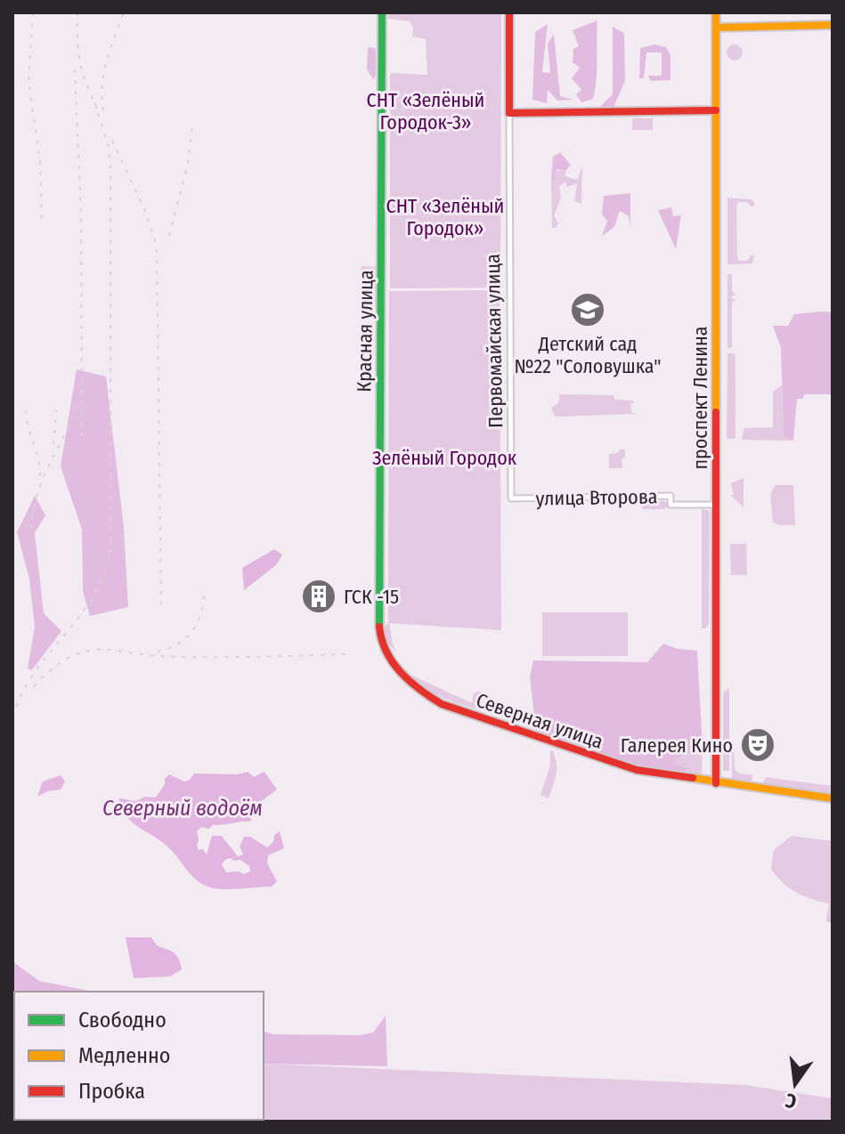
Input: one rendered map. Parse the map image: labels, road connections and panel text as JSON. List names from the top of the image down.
{
  "streets": {
    "main road": [
      "Красная улица",
      "Первомайская улица",
      "проспект Ленина",
      "Северная улица"
    ],
    "street": ["улица Второва"]
  },
  "crossings": [
    ["Красная улица", "Северная улица"],
    ["Первомайская улица", "улица Второва"],
    ["проспект Ленина", "улица Второва"],
    ["проспект Ленина", "Северная улица"]
  ],
  "water": ["Северный водоём"],
  "parks": ["СНТ «Зелёный Городок-3»", "СНТ «Зелёный Городок»", "Зелёный Городок"],
  "places": {
    "school or university": ["Детский сад №22 \"Соловушка\""],
    "building": ["ГСК -15"],
    "theatre": ["Галерея Кино"]
  },
  "legend": ["Свободно", "Медленно", "Пробка"],
  "north": "bottom"
}
